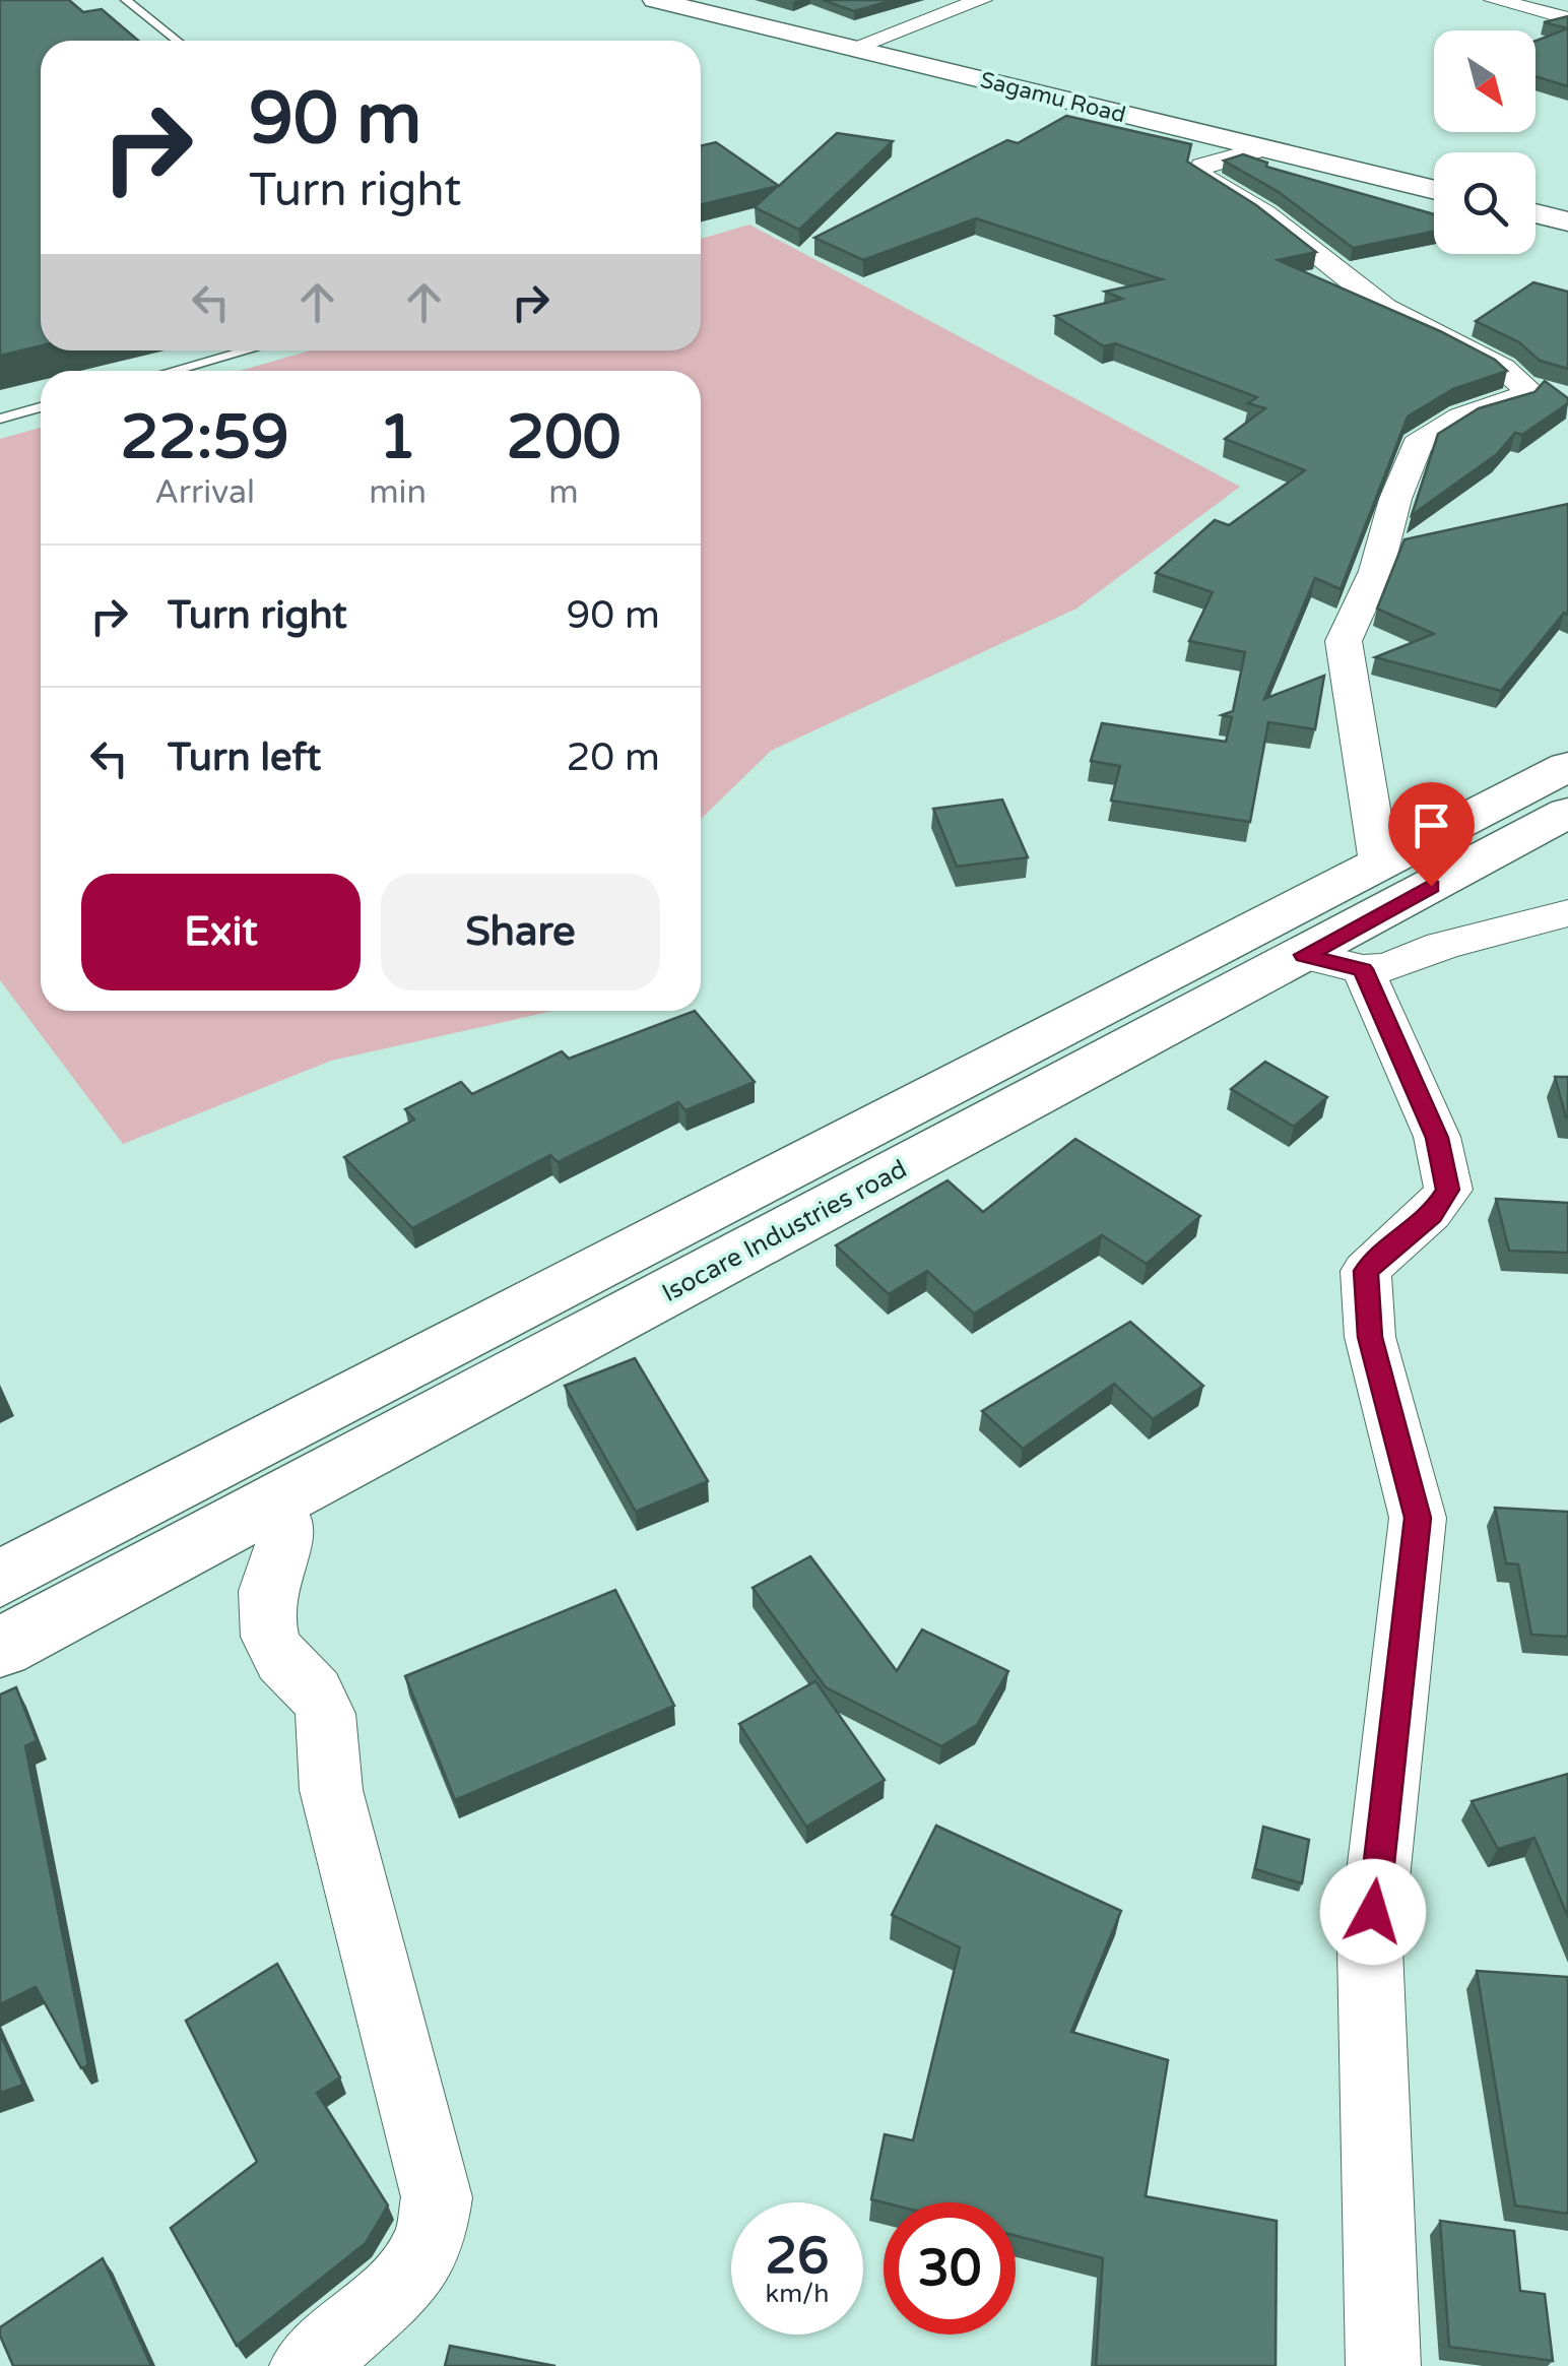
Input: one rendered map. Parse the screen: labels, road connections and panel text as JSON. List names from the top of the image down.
{
  "streets": {
    "main road": ["Sagamu Road", "Isocare Industries road"]
  },
  "north": "bottom right",
  "page": {
    "turn": ["90 m", "Turn right"],
    "eta": [
      "22:59",
      "Arrival",
      "1",
      "min",
      "200",
      "m"
    ],
    "list": [
      {
        "name": "Turn right",
        "value": "90 m"
      },
      {
        "name": "Turn left",
        "value": "20 m"
      }
    ],
    "buttons": ["Exit", "Share"],
    "speed": "26 km/h",
    "limit": "30"
  }
}
